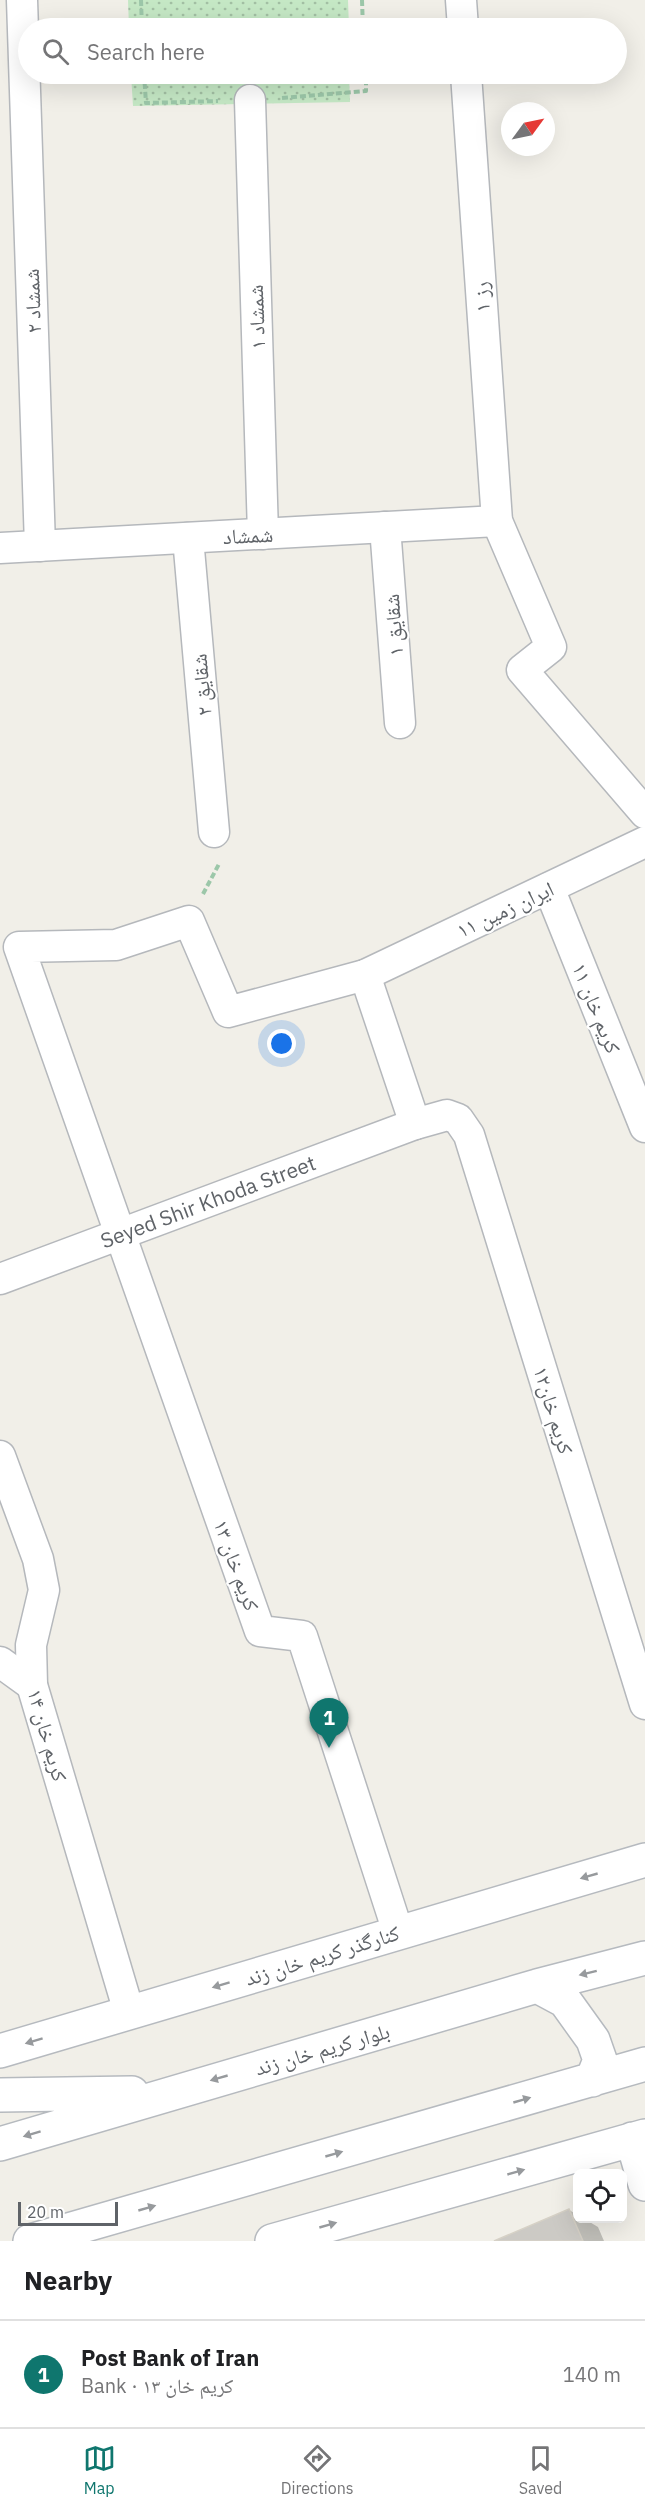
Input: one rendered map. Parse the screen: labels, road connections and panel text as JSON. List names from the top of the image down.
{
  "streets": {
    "main road": ["کنارگذر کریم خان زند", "بلوار کریم خان زند"],
    "street": [
      "رز ۱",
      "شمشاد ۲",
      "شمشاد ۱",
      "شمشاد",
      "شقایق ۱",
      "شقایق ۲",
      "ایران زمین ۱۱",
      "کریم خان ۱۱",
      "Seyed Shir Khoda Street",
      "کریم خان۱۲",
      "کریم خان ۱۳",
      "کریم خان ۱۴"
    ]
  },
  "crossings": [
    ["رز ۱", "شمشاد"],
    ["شمشاد ۲", "شمشاد"],
    ["شمشاد ۱", "شمشاد"],
    ["شمشاد", "شقایق ۱"],
    ["شمشاد", "شقایق ۲"],
    ["ایران زمین ۱۱", "کریم خان ۱۱"],
    ["Seyed Shir Khoda Street", "کریم خان۱۲"],
    ["Seyed Shir Khoda Street", "کریم خان ۱۳"],
    ["کریم خان ۱۳", "کنارگذر کریم خان زند"],
    ["کریم خان ۱۴", "کنارگذر کریم خان زند"]
  ],
  "scale_bar": "20 m",
  "north": "top right",
  "page": {
    "search": "Search here",
    "pins": "1",
    "scale": "20 m",
    "heading": "Nearby",
    "list": [
      {
        "mark": "1",
        "name": "Post Bank of Iran",
        "note": "Bank · کریم خان ۱۳",
        "value": "140 m"
      }
    ],
    "nav": ["Map", "Directions", "Saved"]
  }
}
